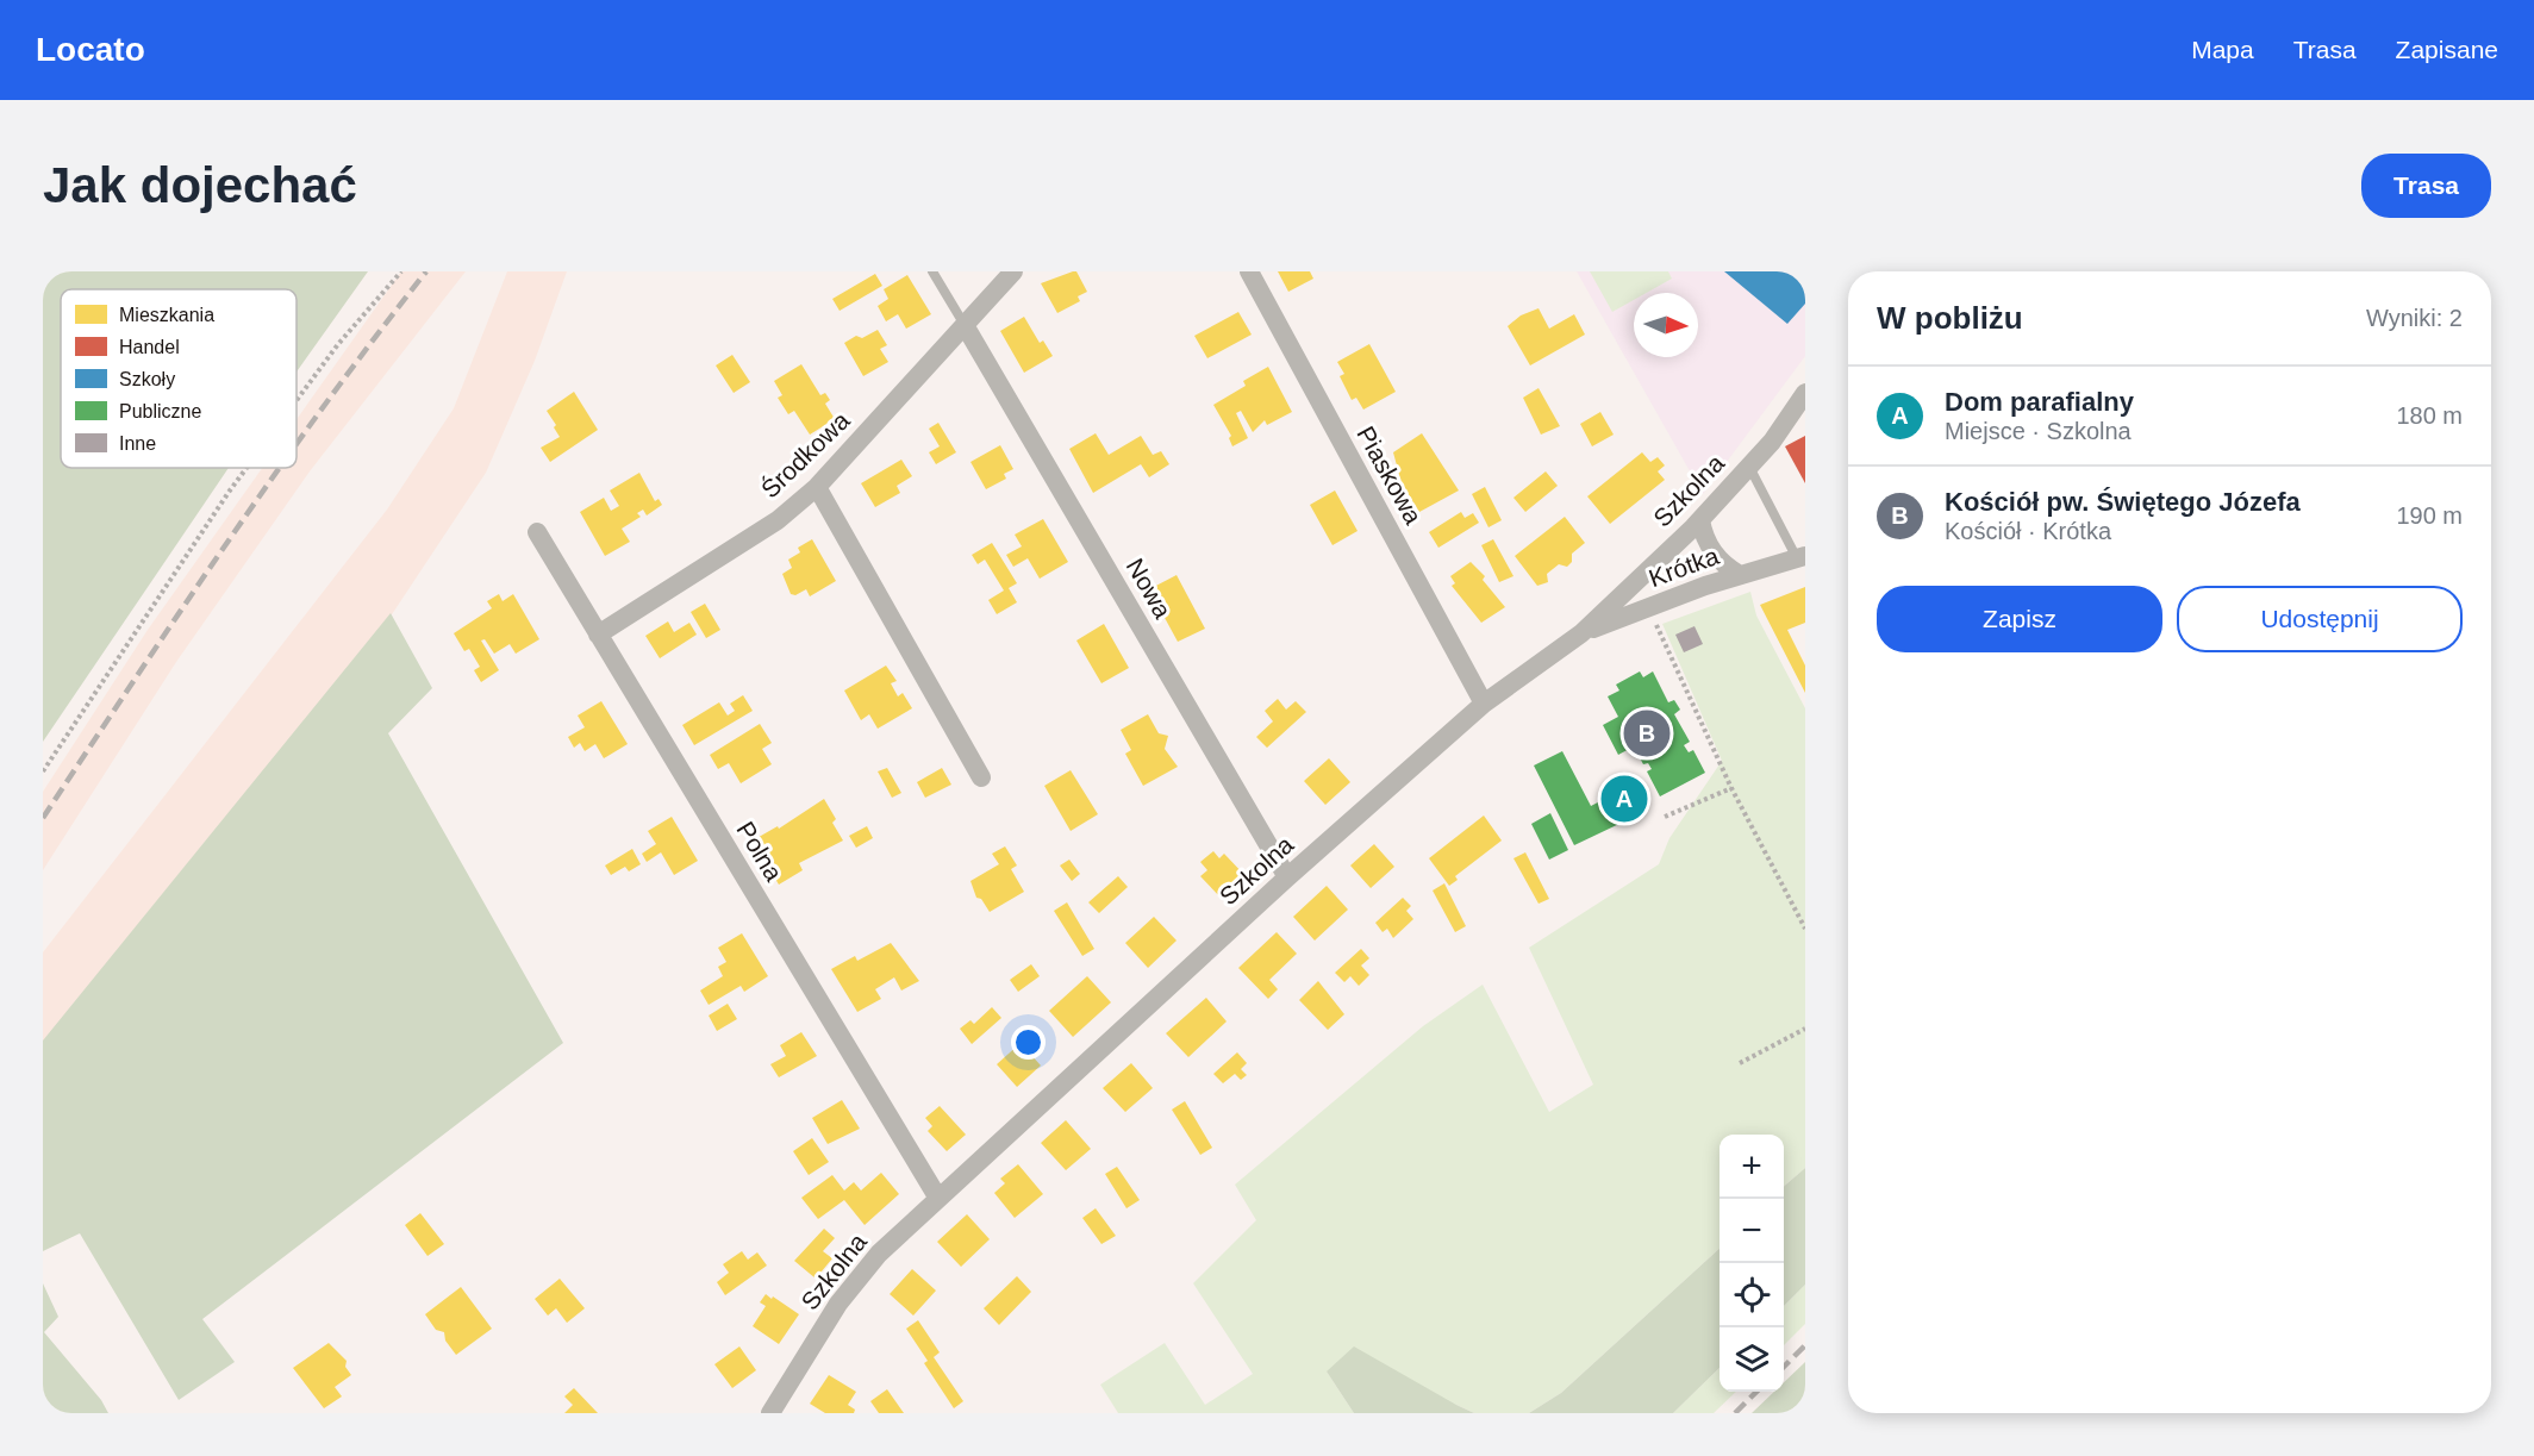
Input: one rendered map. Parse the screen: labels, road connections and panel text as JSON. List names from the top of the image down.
{
  "streets": {
    "street": [
      "Środkowa",
      "Piaskowa",
      "Szkolna",
      "Krótka",
      "Nowa",
      "Polna"
    ]
  },
  "crossings": [
    ["Środkowa", "Nowa"],
    ["Środkowa", "Polna"],
    ["Piaskowa", "Szkolna"],
    ["Szkolna", "Krótka"],
    ["Szkolna", "Nowa"],
    ["Szkolna", "Polna"]
  ],
  "legend": [
    "Mieszkania",
    "Handel",
    "Szkoły",
    "Publiczne",
    "Inne"
  ],
  "north": "right",
  "page": {
    "header": "Locato",
    "nav": ["Mapa", "Trasa", "Zapisane"],
    "buttons": [
      "Trasa",
      ["Zapisz", "Udostępnij"]
    ],
    "title": "Jak dojechać",
    "heading": ["W pobliżu", "Wyniki: 2"],
    "list": [
      {
        "mark": "A",
        "name": "Dom parafialny",
        "note": "Miejsce · Szkolna",
        "value": "180 m"
      },
      {
        "mark": "B",
        "name": "Kościół pw. Świętego Józefa",
        "note": "Kościół · Krótka",
        "value": "190 m"
      }
    ],
    "pins": ["B", "A"],
    "map_buttons": ["+", "−"]
  }
}
